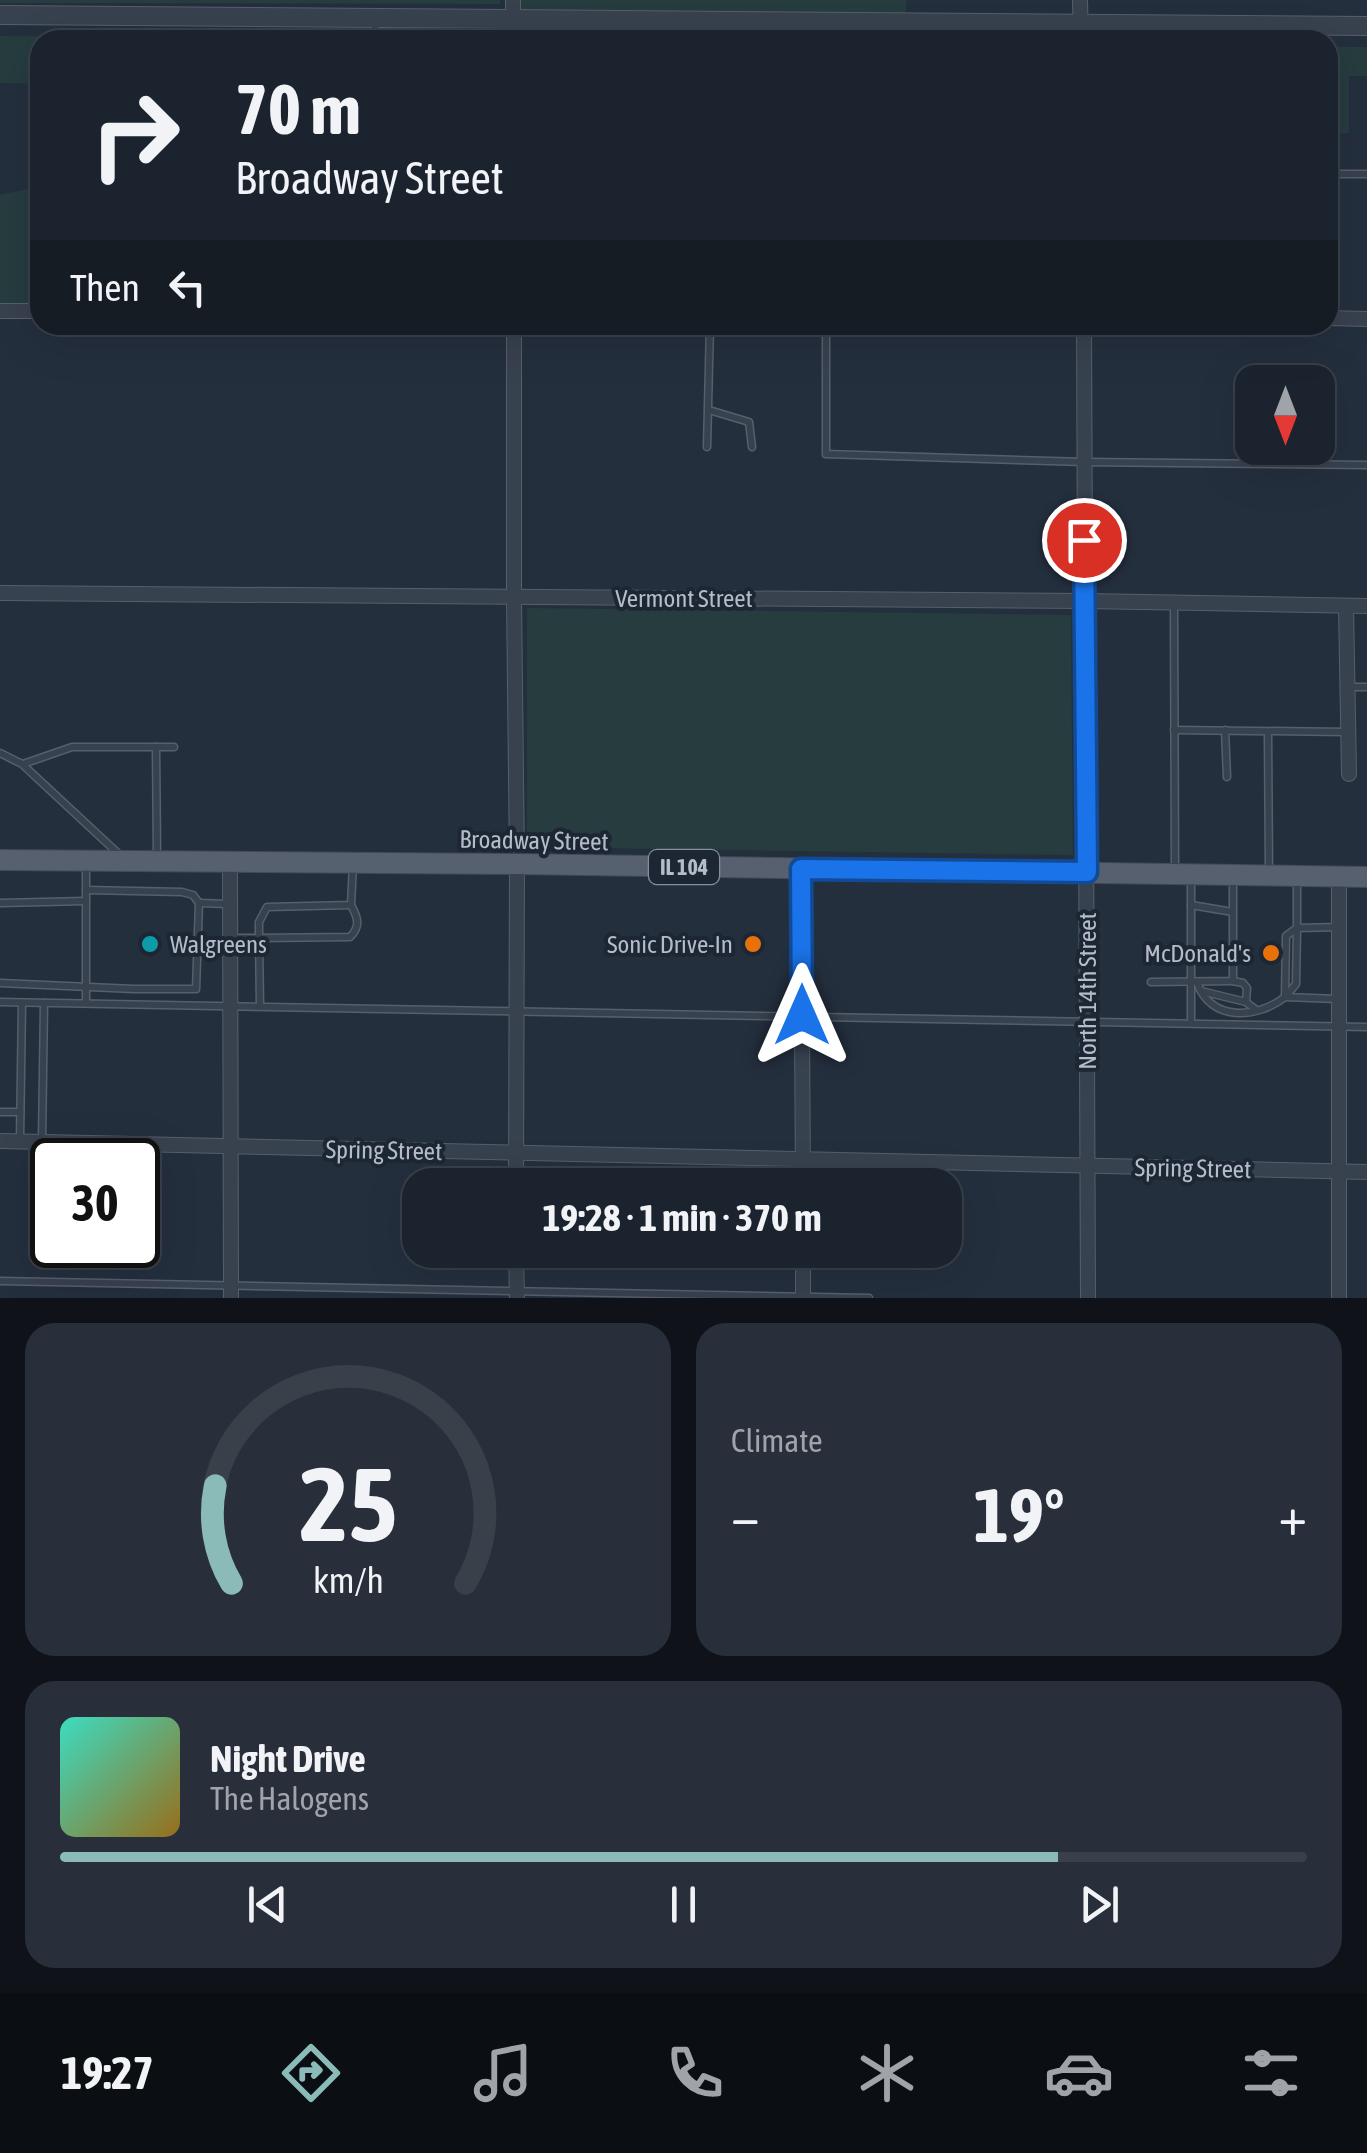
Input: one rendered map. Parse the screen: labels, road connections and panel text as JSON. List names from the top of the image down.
{
  "streets": {
    "main road": ["Broadway Street", "IL 104"],
    "street": ["Vermont Street", "North 14th Street", "Spring Street"]
  },
  "crossings": [
    ["Vermont Street", "North 14th Street"],
    ["Broadway Street", "North 14th Street"],
    ["North 14th Street", "Spring Street"]
  ],
  "places": ["Walgreens", "Sonic Drive-In", "McDonald's"],
  "north": "bottom",
  "page": {
    "turn": ["70 m", "Broadway Street"],
    "then": "Then",
    "limit": "30",
    "trip": "19:28 · 1 min · 370 m",
    "tile": "Climate",
    "heat": ["−", "19°", "+"],
    "song": ["Night Drive", "The Halogens"],
    "tabs": "19:27",
    "gauge": ["25", "km/h"]
  }
}
